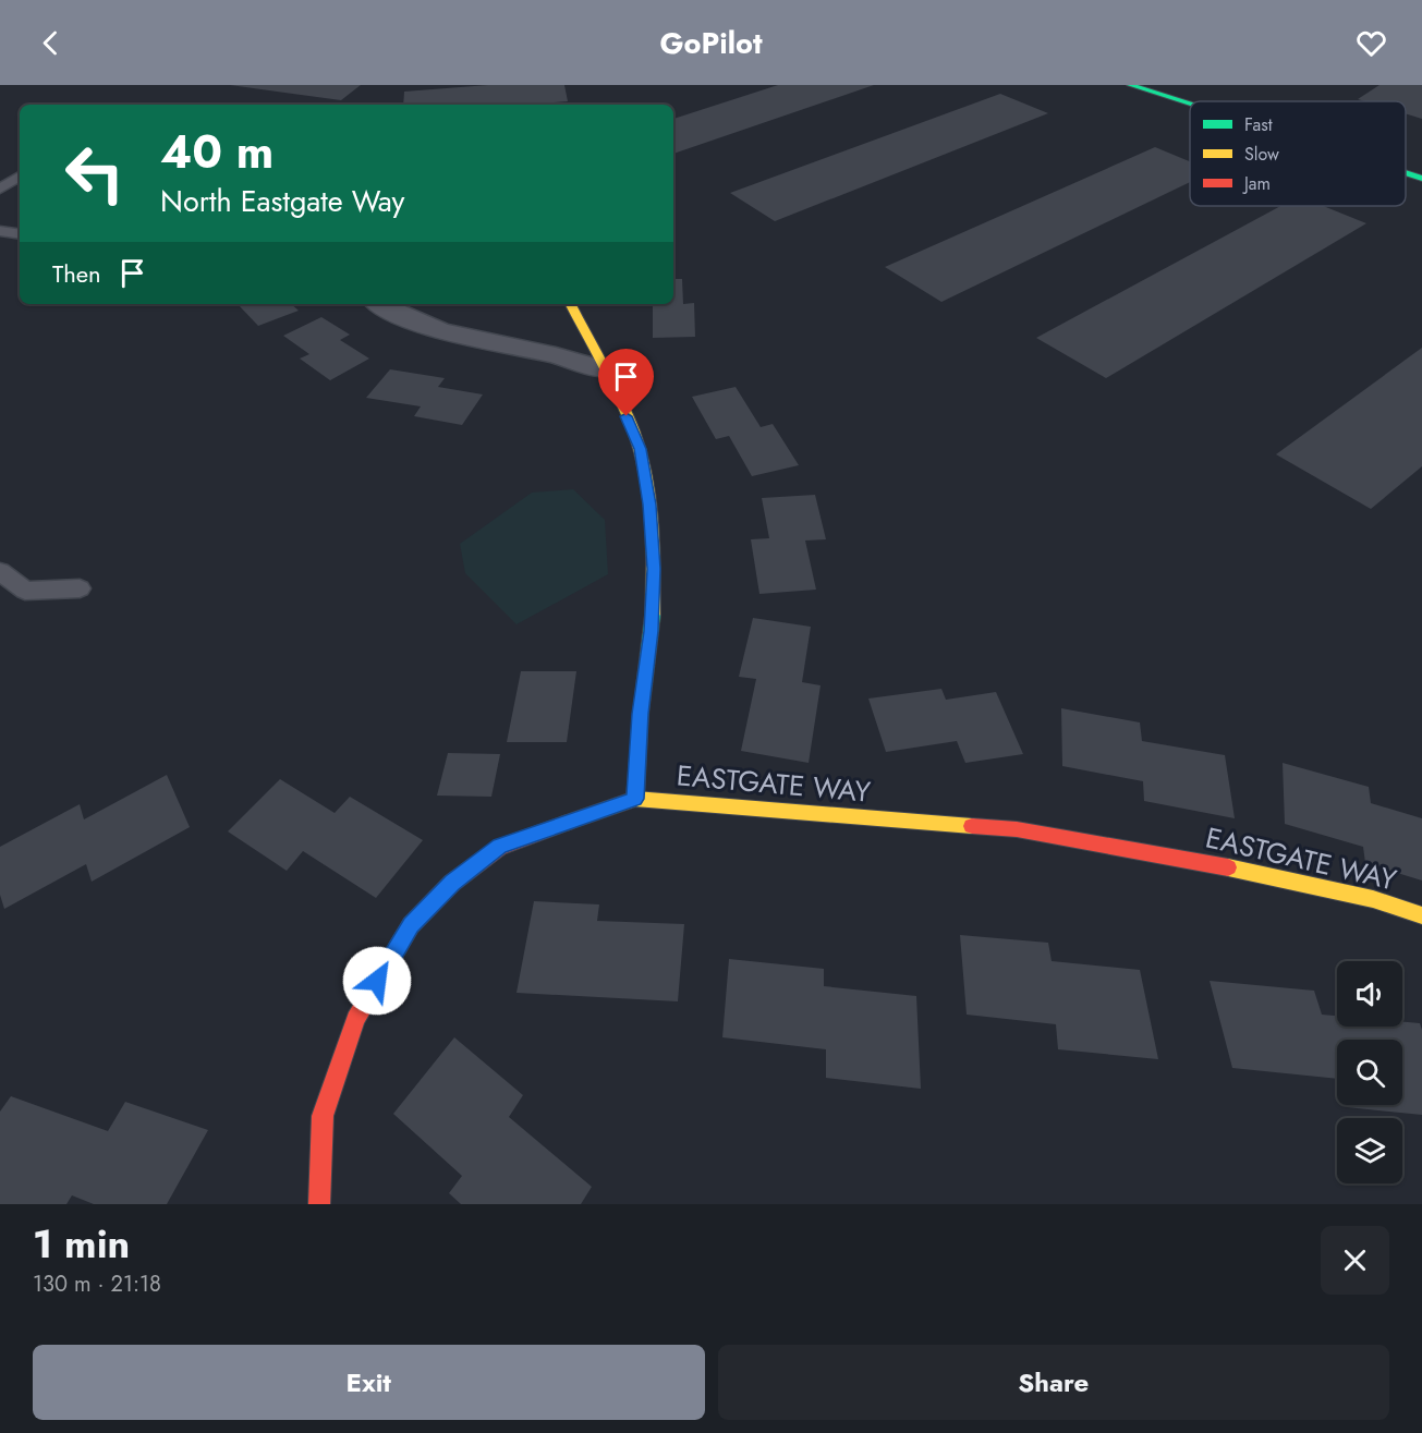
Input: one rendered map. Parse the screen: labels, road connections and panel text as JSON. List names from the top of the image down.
{
  "streets": {
    "street": ["EASTGATE WAY"]
  },
  "legend": ["Fast", "Slow", "Jam"],
  "page": {
    "header": "GoPilot",
    "turn": ["40 m", "North Eastgate Way"],
    "then": "Then",
    "heading": ["1 min", "130 m · 21:18"],
    "buttons": ["Exit", "Share"]
  }
}
